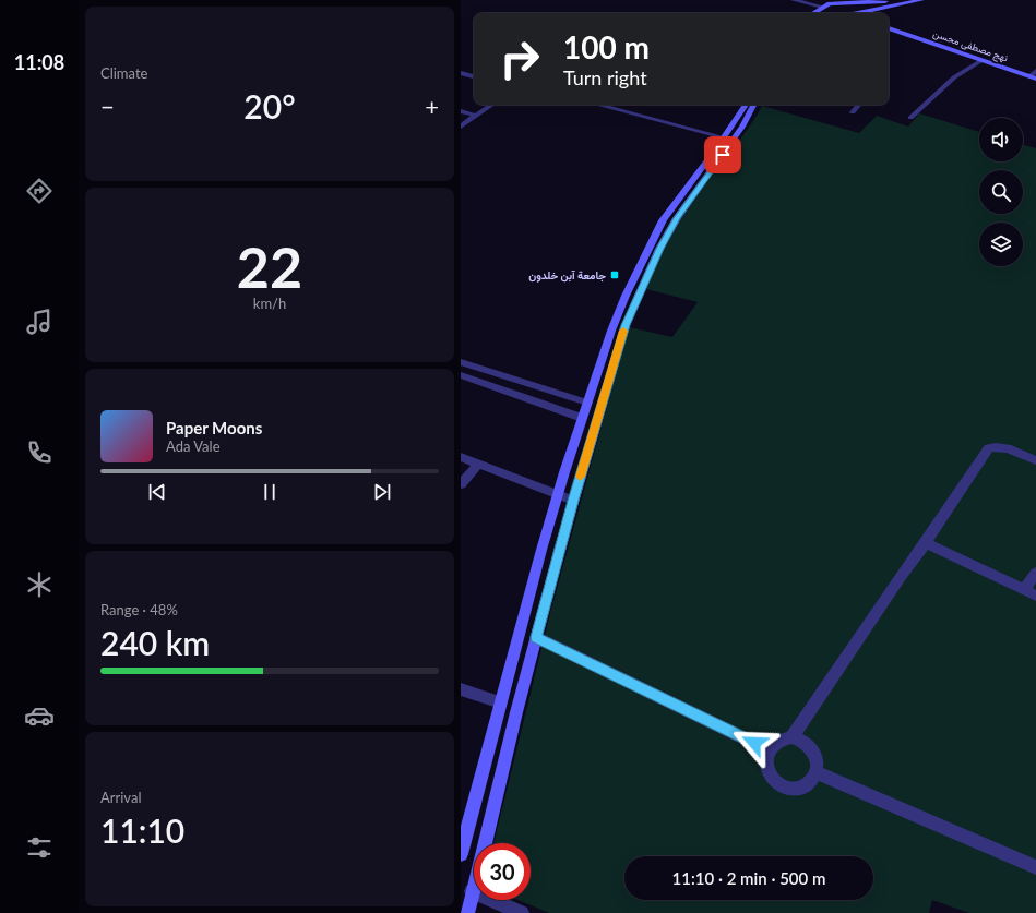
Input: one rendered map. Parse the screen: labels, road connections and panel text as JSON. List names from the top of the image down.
{
  "streets": {
    "main road": ["نهج مصطفى محسن"]
  },
  "places": {
    "transit": ["جامعة آبن خلدون"]
  },
  "page": {
    "tabs": "11:08",
    "tile": [
      "Climate",
      ["22", "km/h"],
      ["Range · 48%", "240 km"],
      ["Arrival", "11:10"]
    ],
    "turn": ["100 m", "Turn right"],
    "heat": ["−", "20°", "+"],
    "song": ["Paper Moons", "Ada Vale"],
    "limit": "30",
    "trip": "11:10 · 2 min · 500 m"
  }
}
